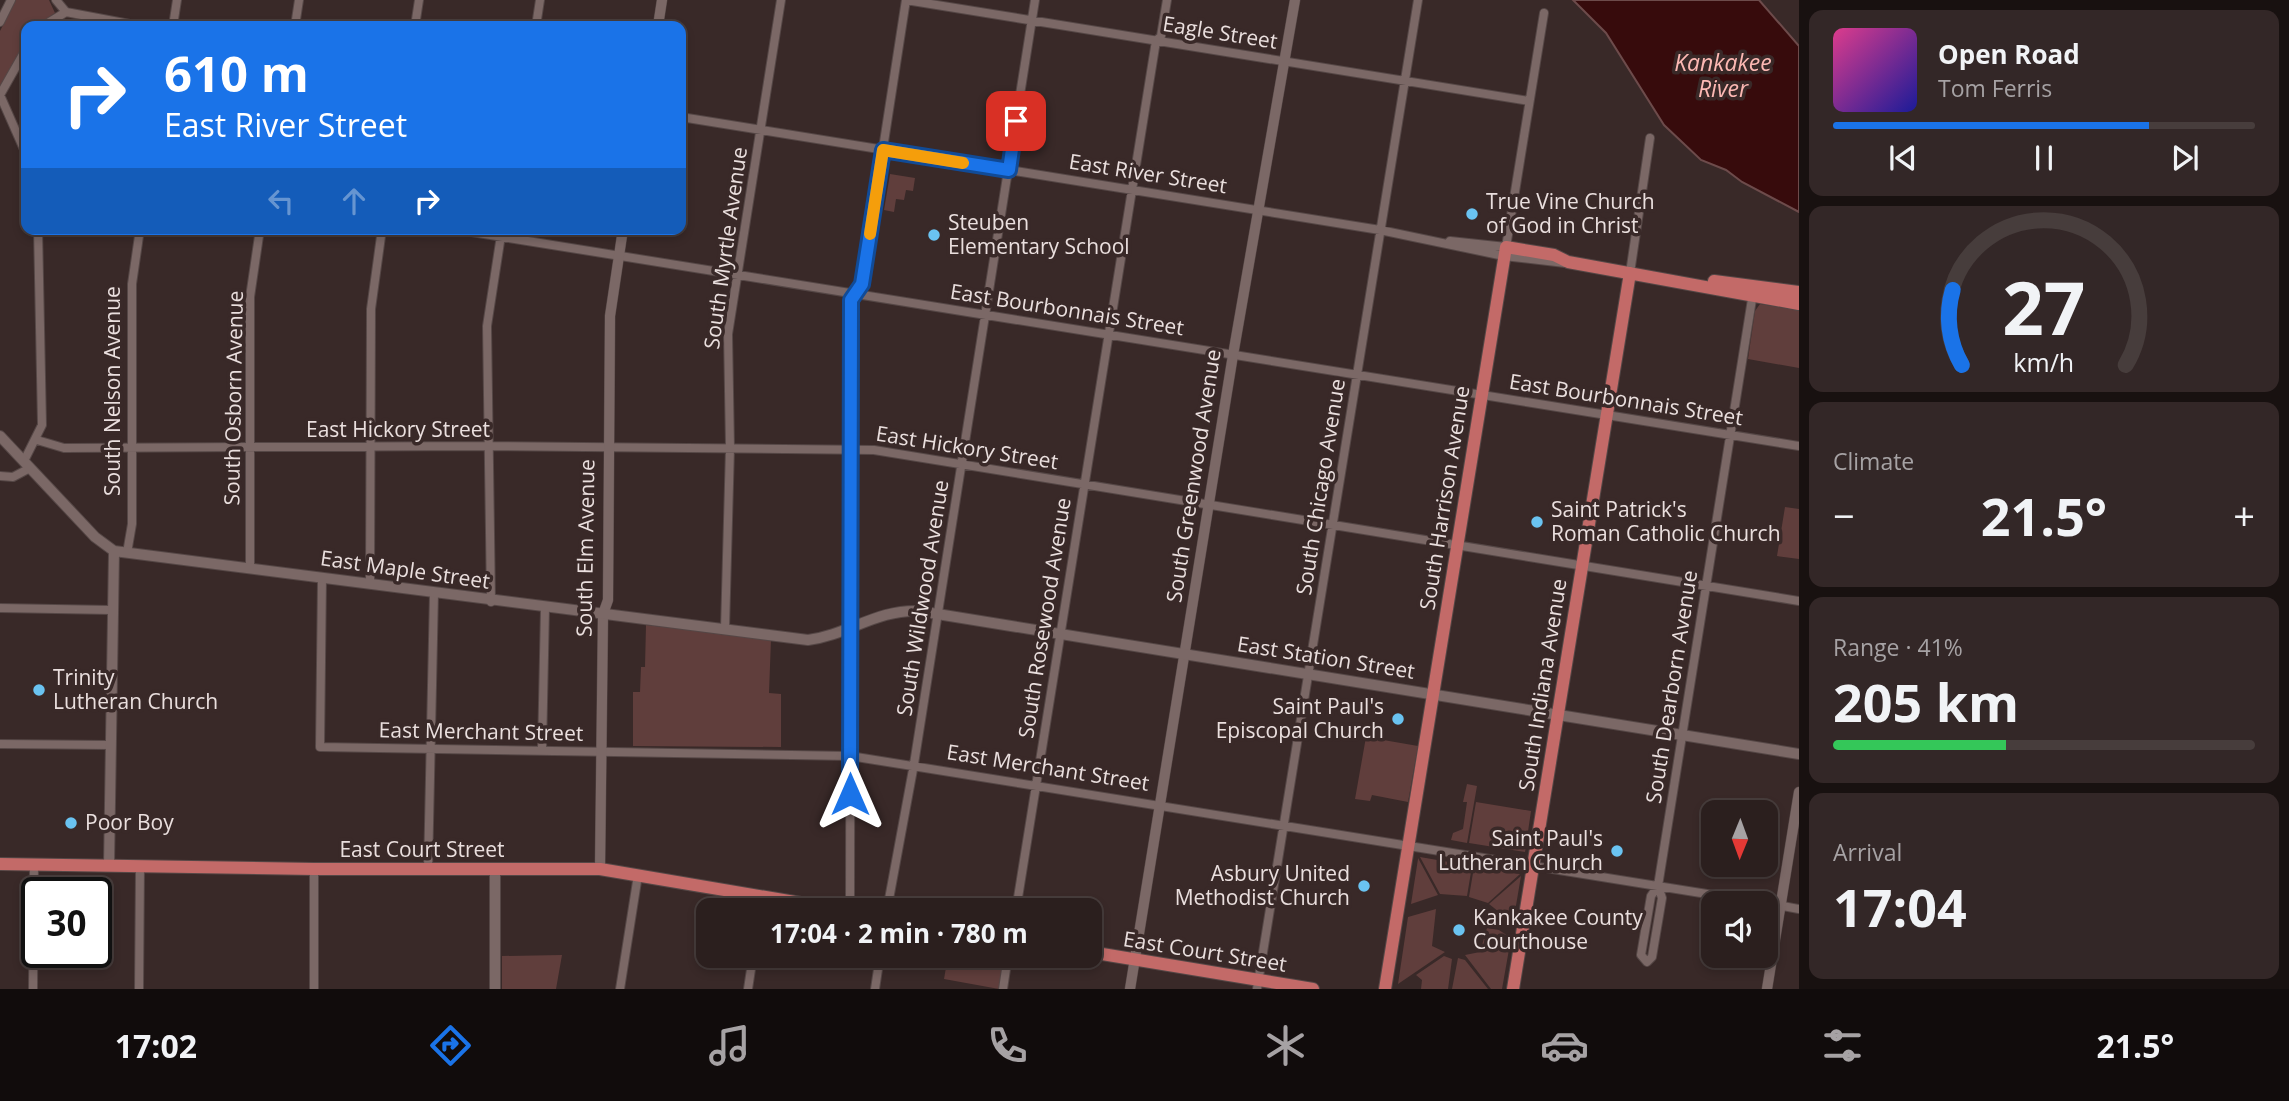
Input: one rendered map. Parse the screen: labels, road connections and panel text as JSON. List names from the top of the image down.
{
  "streets": {
    "main road": [
      "East River Street",
      "South Harrison Avenue",
      "East Maple Street",
      "East Station Street",
      "South Indiana Avenue",
      "East Court Street"
    ],
    "street": [
      "Eagle Street",
      "South Myrtle Avenue",
      "East Bourbonnais Street",
      "South Nelson Avenue",
      "South Osborn Avenue",
      "East Hickory Street",
      "South Greenwood Avenue",
      "South Chicago Avenue",
      "South Elm Avenue",
      "South Wildwood Avenue",
      "South Rosewood Avenue",
      "South Dearborn Avenue",
      "East Merchant Street"
    ]
  },
  "crossings": [
    ["Eagle Street", "South Greenwood Avenue"],
    ["Eagle Street", "South Chicago Avenue"],
    ["Eagle Street", "South Harrison Avenue"],
    ["Eagle Street", "South Wildwood Avenue"],
    ["Eagle Street", "South Rosewood Avenue"],
    ["East River Street", "South Myrtle Avenue"],
    ["East River Street", "South Greenwood Avenue"],
    ["East River Street", "South Chicago Avenue"],
    ["East River Street", "South Harrison Avenue"],
    ["East River Street", "South Wildwood Avenue"],
    ["East River Street", "South Rosewood Avenue"],
    ["East River Street", "South Indiana Avenue"],
    ["East River Street", "South Dearborn Avenue"],
    ["South Myrtle Avenue", "East Bourbonnais Street"],
    ["South Myrtle Avenue", "East Hickory Street"],
    ["South Myrtle Avenue", "East Maple Street"],
    ["East Bourbonnais Street", "South Greenwood Avenue"],
    ["East Bourbonnais Street", "South Chicago Avenue"],
    ["East Bourbonnais Street", "South Harrison Avenue"],
    ["East Bourbonnais Street", "South Elm Avenue"],
    ["East Bourbonnais Street", "South Wildwood Avenue"],
    ["East Bourbonnais Street", "South Rosewood Avenue"],
    ["East Bourbonnais Street", "South Indiana Avenue"],
    ["East Bourbonnais Street", "South Dearborn Avenue"],
    ["South Nelson Avenue", "East Hickory Street"],
    ["South Nelson Avenue", "East Maple Street"],
    ["South Osborn Avenue", "East Hickory Street"],
    ["South Osborn Avenue", "East Maple Street"],
    ["East Hickory Street", "South Greenwood Avenue"],
    ["East Hickory Street", "South Chicago Avenue"],
    ["East Hickory Street", "South Harrison Avenue"],
    ["East Hickory Street", "South Elm Avenue"],
    ["East Hickory Street", "South Wildwood Avenue"],
    ["East Hickory Street", "South Rosewood Avenue"],
    ["East Hickory Street", "South Indiana Avenue"],
    ["East Hickory Street", "South Dearborn Avenue"],
    ["South Greenwood Avenue", "East Station Street"],
    ["South Greenwood Avenue", "East Merchant Street"],
    ["South Greenwood Avenue", "East Court Street"],
    ["South Chicago Avenue", "East Station Street"],
    ["South Chicago Avenue", "East Merchant Street"],
    ["South Chicago Avenue", "East Court Street"],
    ["South Harrison Avenue", "East Station Street"],
    ["South Harrison Avenue", "East Merchant Street"],
    ["South Elm Avenue", "East Maple Street"],
    ["South Elm Avenue", "East Merchant Street"],
    ["South Elm Avenue", "East Court Street"],
    ["East Maple Street", "East Station Street"],
    ["East Maple Street", "East Merchant Street"],
    ["South Wildwood Avenue", "East Station Street"],
    ["South Wildwood Avenue", "East Merchant Street"],
    ["South Rosewood Avenue", "East Station Street"],
    ["South Rosewood Avenue", "East Merchant Street"],
    ["East Station Street", "South Indiana Avenue"],
    ["East Station Street", "South Dearborn Avenue"],
    ["South Indiana Avenue", "East Merchant Street"],
    ["South Dearborn Avenue", "East Merchant Street"]
  ],
  "water": ["Kankakee River"],
  "places": [
    "True Vine Church of God in Christ",
    "Steuben Elementary School",
    "Saint Patrick's Roman Catholic Church",
    "Trinity Lutheran Church",
    "Saint Paul's Episcopal Church",
    "Poor Boy",
    "Saint Paul's Lutheran Church",
    "Asbury United Methodist Church",
    "Kankakee County Courthouse"
  ],
  "north": "bottom",
  "page": {
    "turn": ["610 m", "East River Street"],
    "song": ["Open Road", "Tom Ferris"],
    "tile": [
      "Climate",
      ["Range · 41%", "205 km"],
      ["Arrival", "17:04"]
    ],
    "heat": ["−", "21.5°", "+"],
    "limit": "30",
    "trip": "17:04 · 2 min · 780 m",
    "tabs": ["17:02", "21.5°"],
    "gauge": ["27", "km/h"]
  }
}
